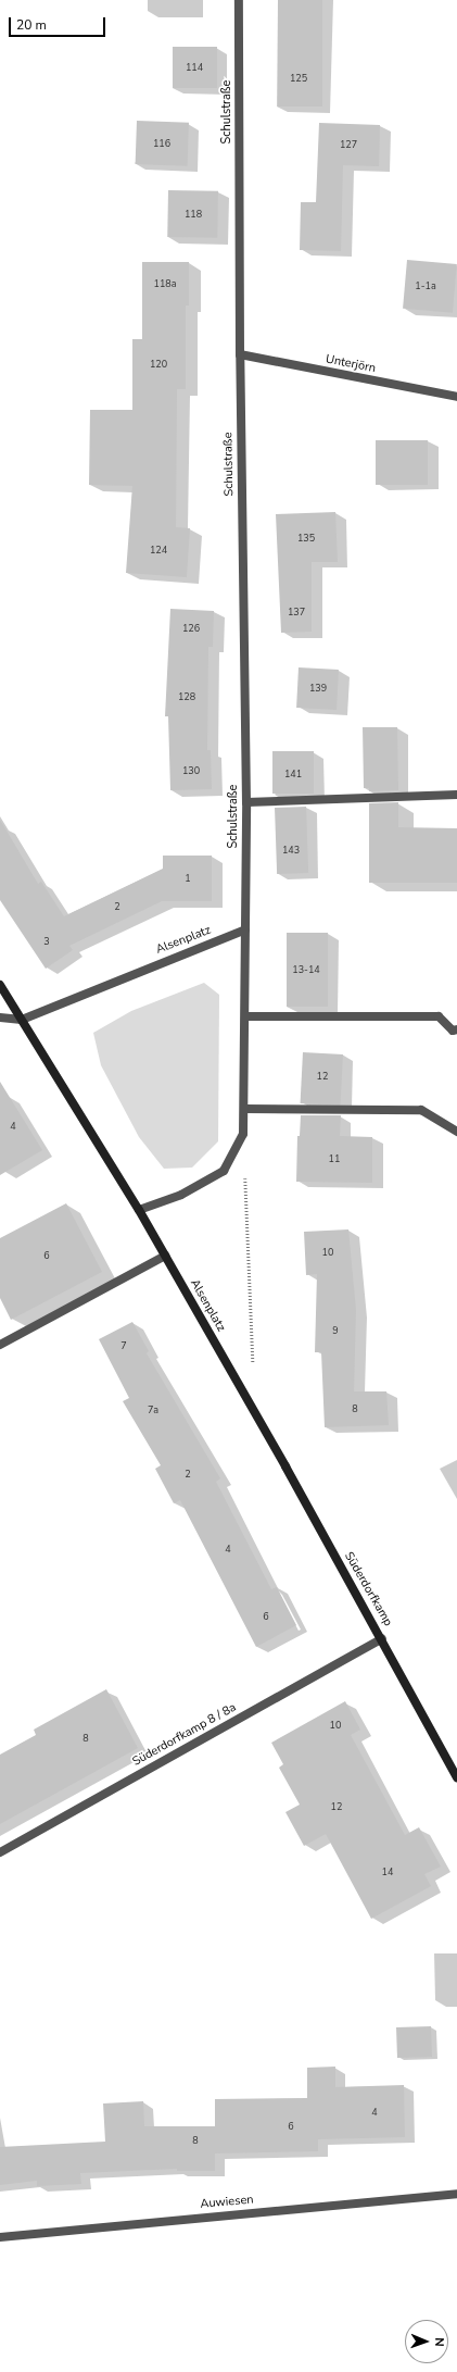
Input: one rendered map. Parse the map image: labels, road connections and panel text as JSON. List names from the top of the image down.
{
  "streets": {
    "main road": ["Alsenplatz", "Süderdorfkamp"],
    "street": [
      "Schulstraße",
      "Unterjörn",
      "Süderdorfkamp 8 / 8a",
      "Auwiesen"
    ]
  },
  "crossings": [
    ["Schulstraße", "Unterjörn"],
    ["Schulstraße", "Alsenplatz"],
    ["Alsenplatz", "Süderdorfkamp"],
    ["Süderdorfkamp", "Süderdorfkamp 8 / 8a"]
  ],
  "house_numbers": [
    "114",
    "125",
    "116",
    "127",
    "118",
    "118a",
    "1-1a",
    "120",
    "135",
    "124",
    "137",
    "126",
    "139",
    "128",
    "130",
    "141",
    "143",
    "1",
    "2",
    "3",
    "13-14",
    "12",
    "4",
    "11",
    "10",
    "6",
    "9",
    "7",
    "8",
    "7a",
    "2",
    "4",
    "6",
    "10",
    "8",
    "12",
    "14",
    "4",
    "6",
    "8"
  ],
  "scale_bar": "20 m",
  "north": "right"
}
